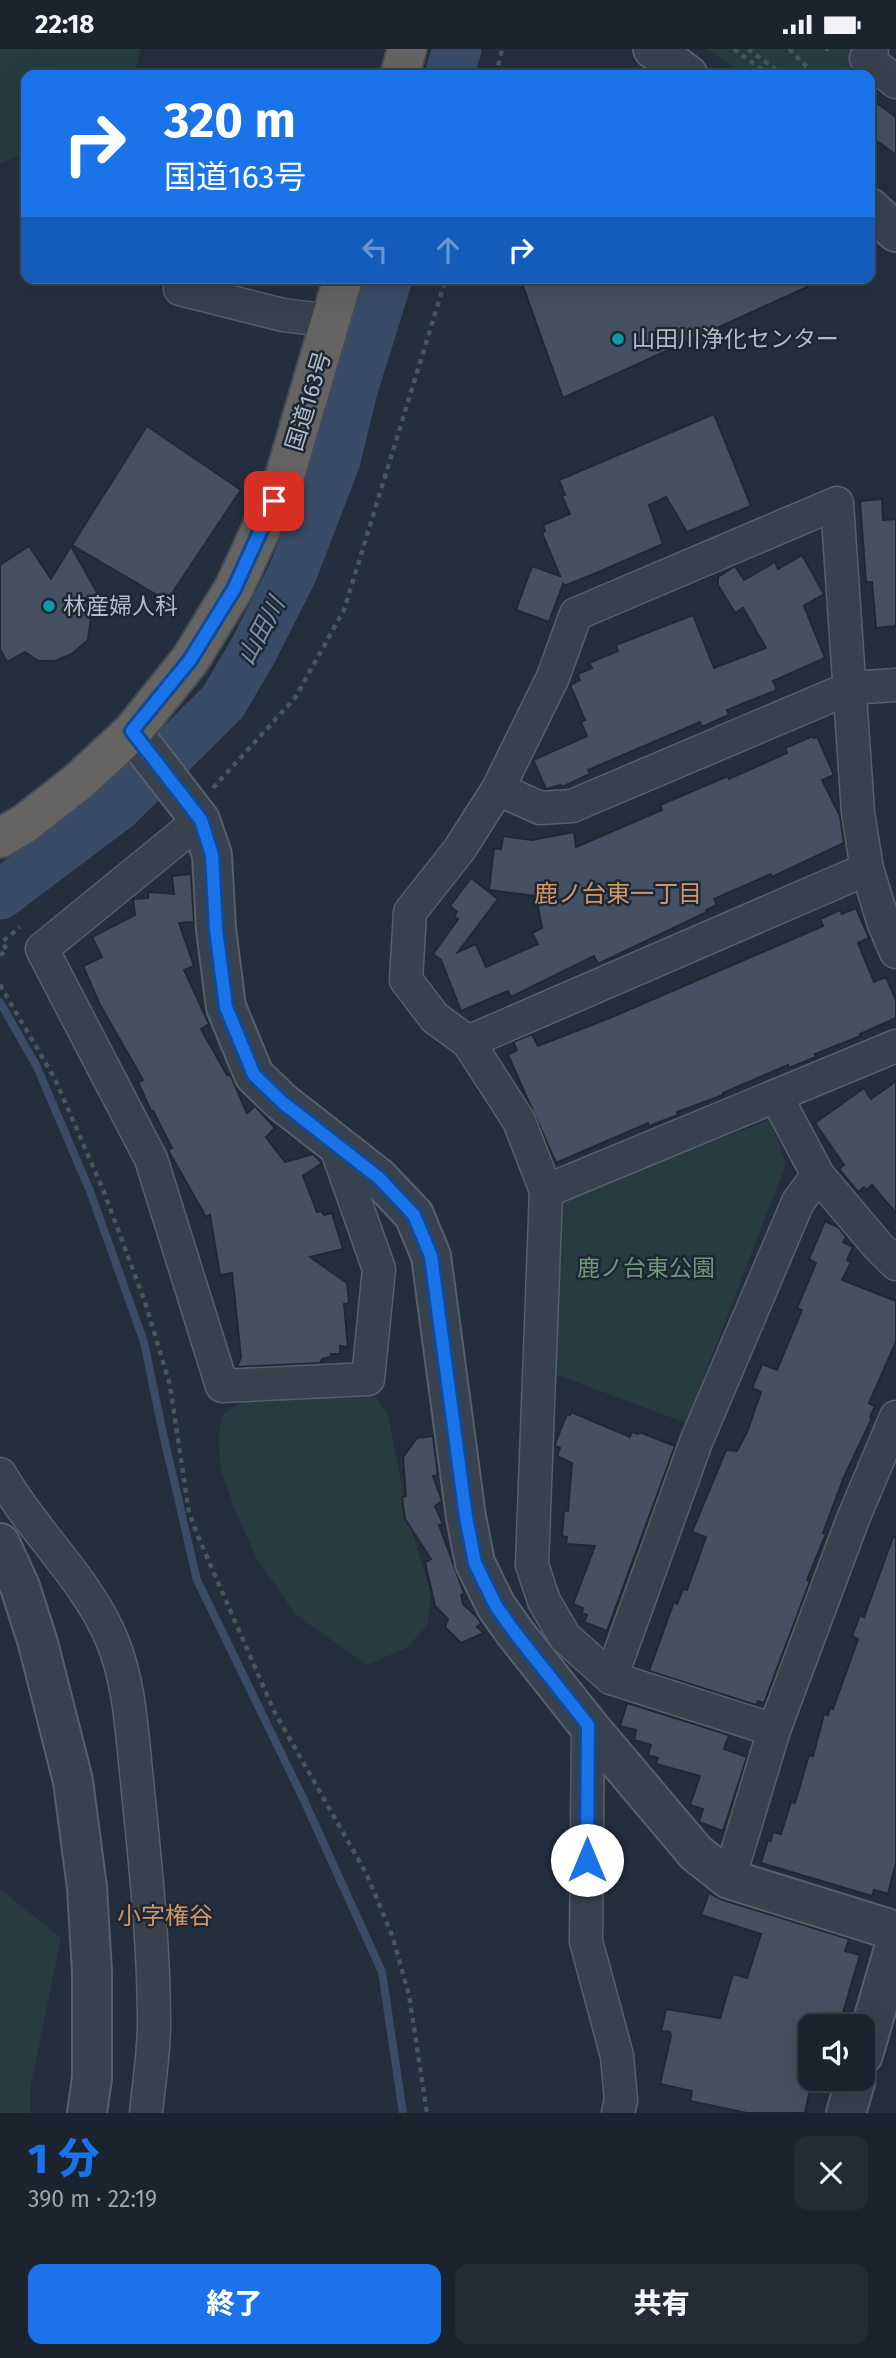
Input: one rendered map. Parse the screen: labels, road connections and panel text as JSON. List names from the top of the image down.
{
  "streets": {
    "highway": ["国道163号"]
  },
  "districts": ["鹿ノ台東一丁目", "小字権谷"],
  "water": ["山田川"],
  "parks": ["鹿ノ台東公園"],
  "places": ["山田川浄化センター", "林産婦人科"],
  "page": {
    "status": "22:18",
    "turn": ["320 m", "国道163号"],
    "heading": ["1 分", "390 m · 22:19"],
    "buttons": ["終了", "共有"]
  }
}
